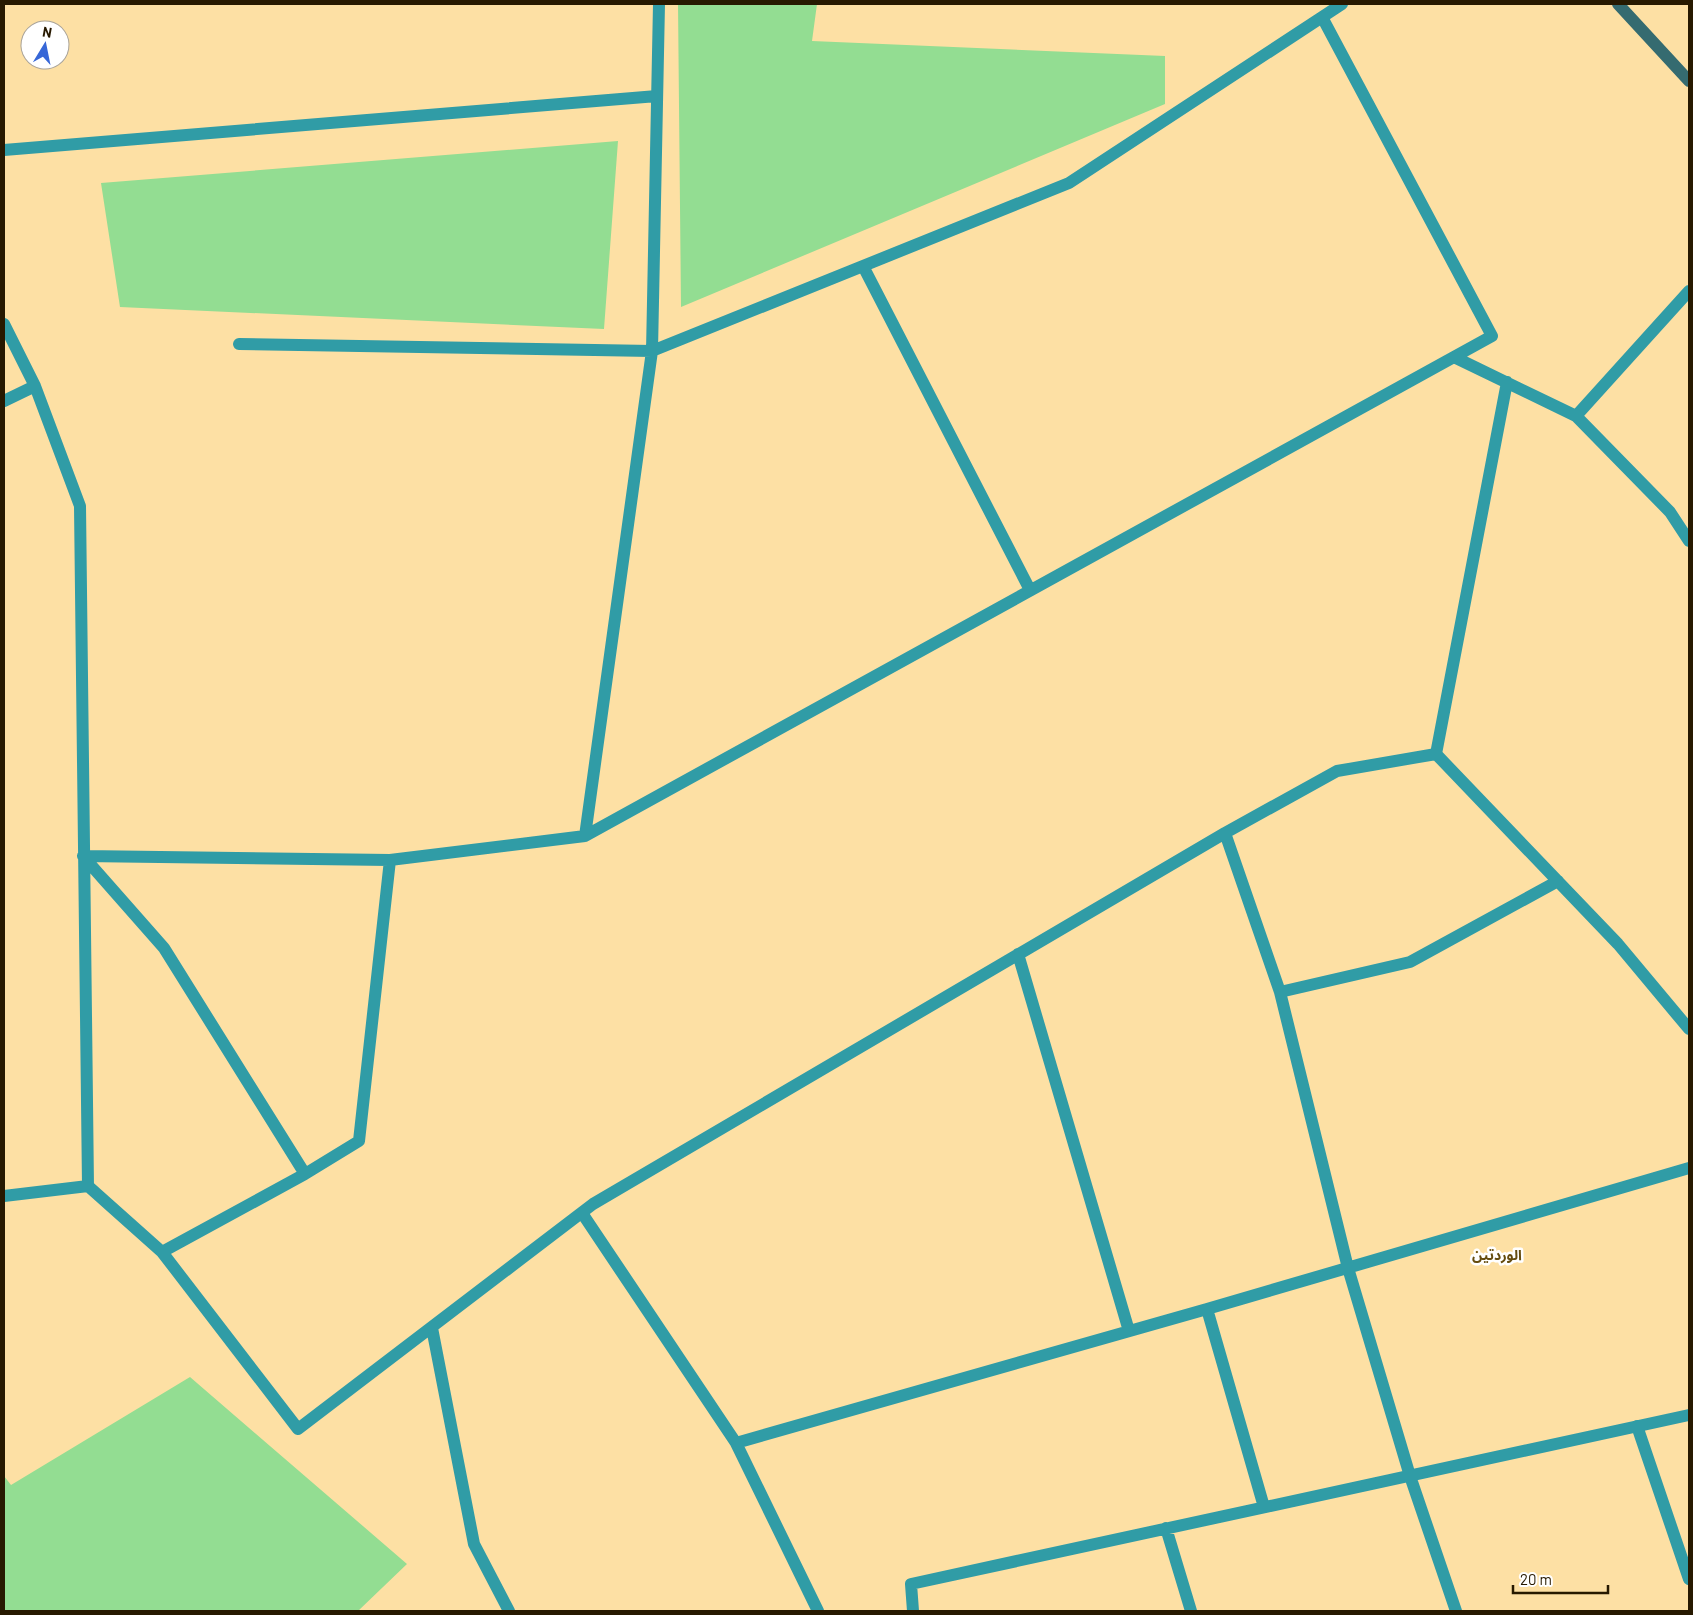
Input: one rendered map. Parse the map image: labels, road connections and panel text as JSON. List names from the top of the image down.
{
  "districts": ["الوردتين"],
  "scale_bar": "20 m",
  "north": "top"
}
